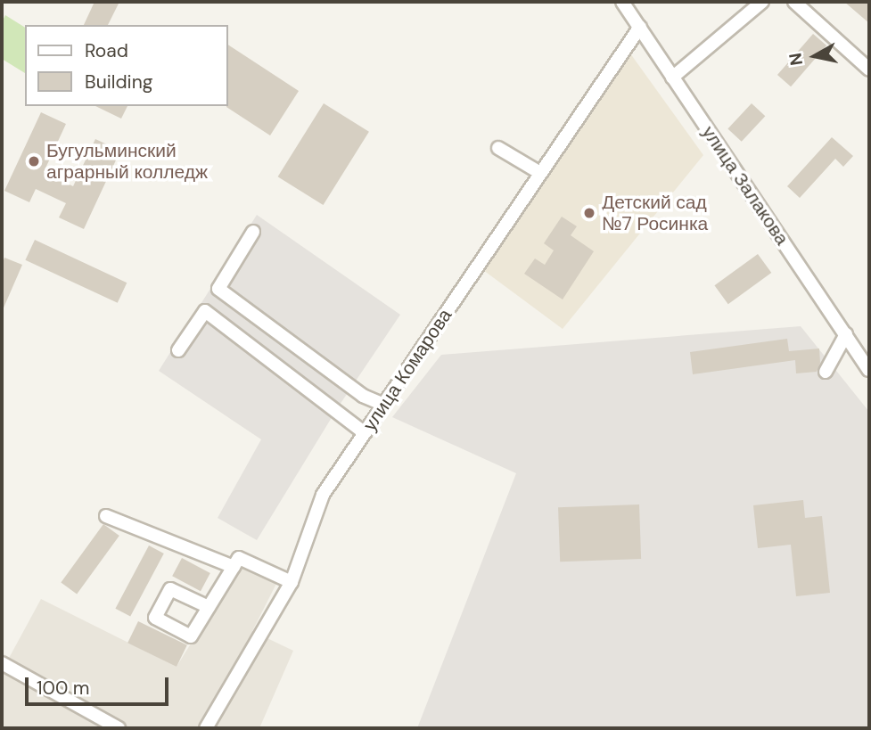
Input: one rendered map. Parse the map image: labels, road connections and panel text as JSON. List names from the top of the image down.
{
  "streets": {
    "street": ["улица Залакова", "улица Комарова"]
  },
  "crossings": [
    ["улица Залакова", "улица Комарова"]
  ],
  "places": ["Бугульминский аграрный колледж", "Детский сад №7 Росинка"],
  "legend": ["Road", "Building"],
  "scale_bar": "100 m",
  "north": "left"
}
